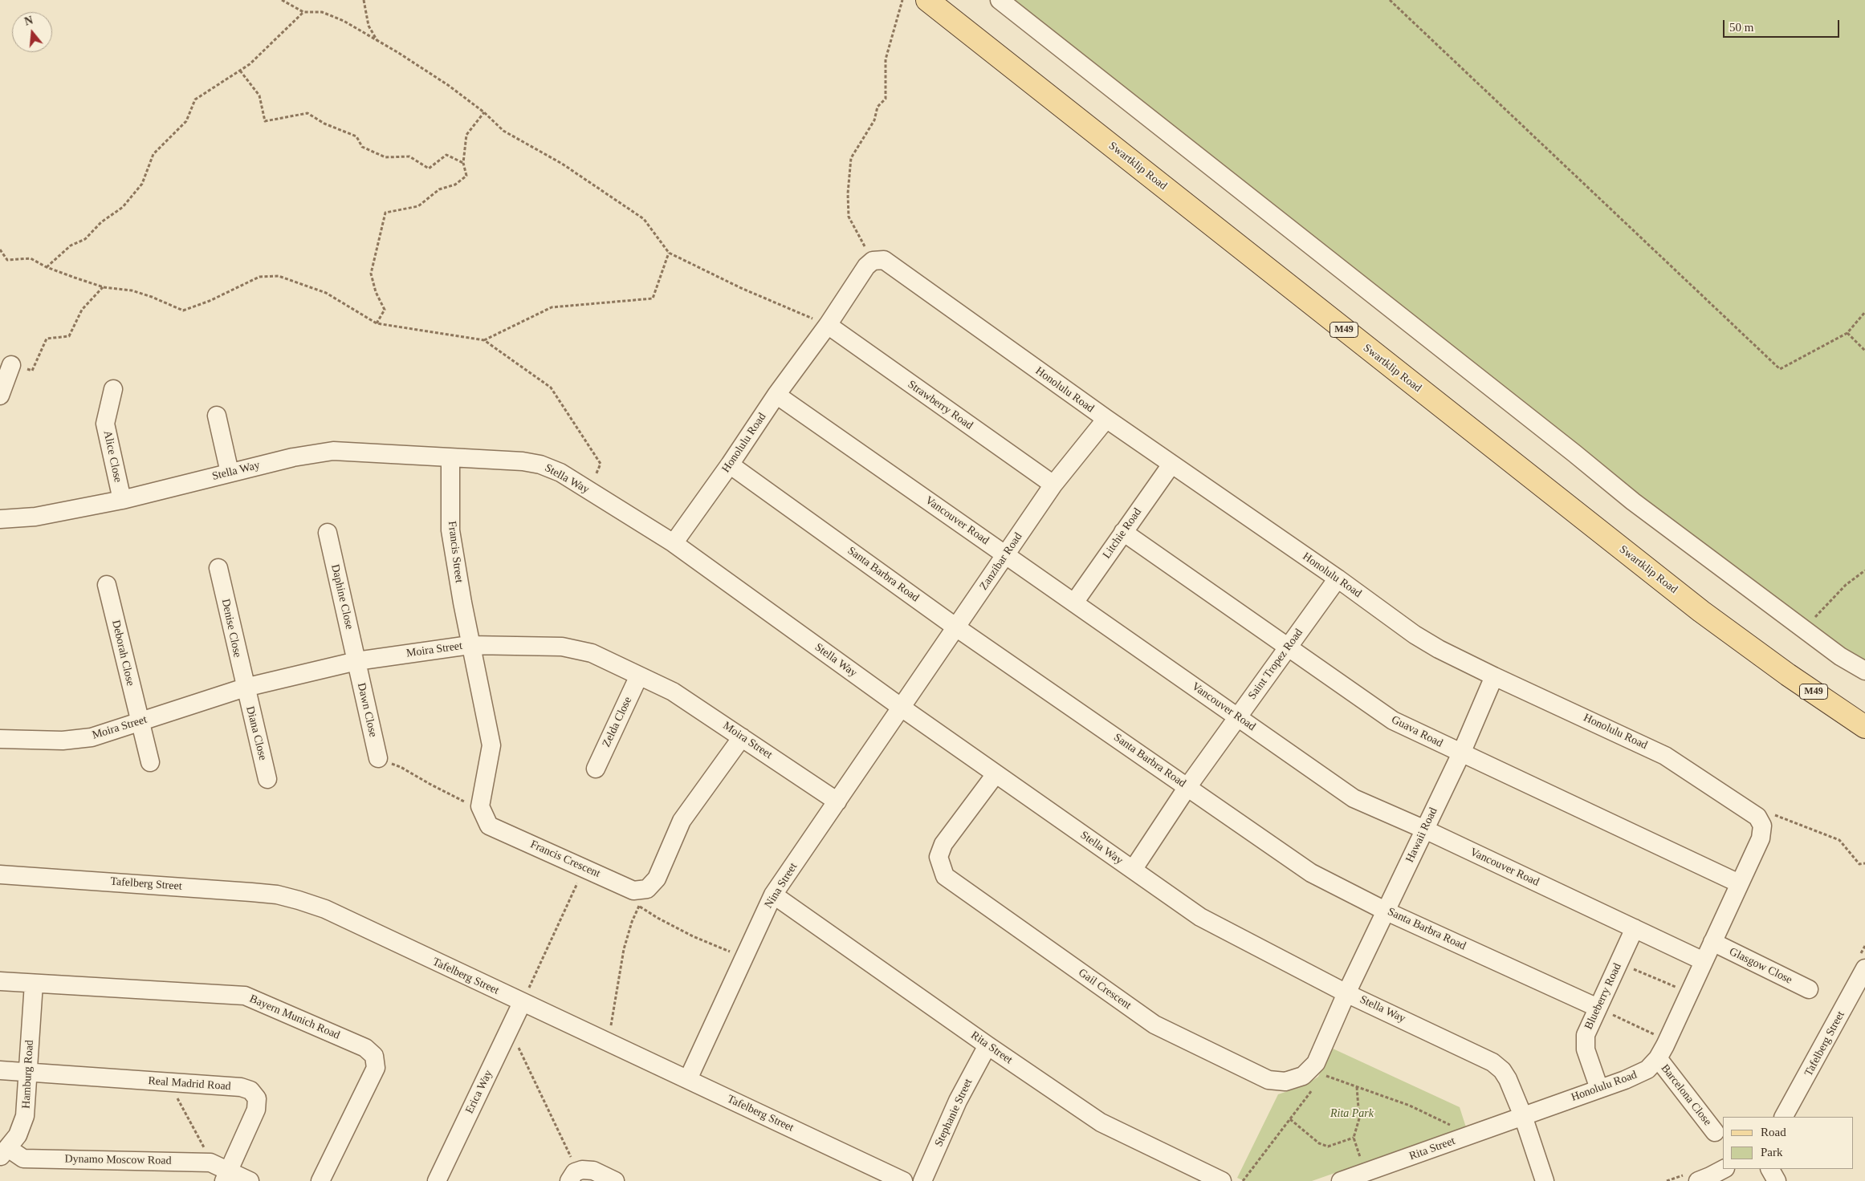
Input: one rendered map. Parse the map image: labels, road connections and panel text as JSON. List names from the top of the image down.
{
  "streets": {
    "main road": ["Swartklip Road", "M49"],
    "street": [
      "Honolulu Road",
      "Strawberry Road",
      "Alice Close",
      "Stella Way",
      "Vancouver Road",
      "Litchie Road",
      "Francis Street",
      "Zanzibar Road",
      "Santa Barbra Road",
      "Daphine Close",
      "Denise Close",
      "Moira Street",
      "Deborah Close",
      "Saint Tropez Road",
      "Dawn Close",
      "Zelda Close",
      "Guava Road",
      "Diana Close",
      "Hawaii Road",
      "Francis Crescent",
      "Tafelberg Street",
      "Nina Street",
      "Glasgow Close",
      "Gail Crescent",
      "Blueberry Road",
      "Bayern Munich Road",
      "Rita Street",
      "Hamburg Road",
      "Real Madrid Road",
      "Erica Way",
      "Barcelona Close",
      "Stephanie Street",
      "Dynamo Moscow Road"
    ]
  },
  "crossings": [
    ["Honolulu Road", "Strawberry Road"],
    ["Honolulu Road", "Stella Way"],
    ["Honolulu Road", "Vancouver Road"],
    ["Honolulu Road", "Litchie Road"],
    ["Honolulu Road", "Zanzibar Road"],
    ["Honolulu Road", "Santa Barbra Road"],
    ["Honolulu Road", "Saint Tropez Road"],
    ["Honolulu Road", "Guava Road"],
    ["Honolulu Road", "Hawaii Road"],
    ["Honolulu Road", "Glasgow Close"],
    ["Honolulu Road", "Blueberry Road"],
    ["Honolulu Road", "Rita Street"],
    ["Honolulu Road", "Barcelona Close"],
    ["Strawberry Road", "Zanzibar Road"],
    ["Alice Close", "Stella Way"],
    ["Stella Way", "Francis Street"],
    ["Stella Way", "Zanzibar Road"],
    ["Stella Way", "Saint Tropez Road"],
    ["Stella Way", "Hawaii Road"],
    ["Stella Way", "Nina Street"],
    ["Stella Way", "Gail Crescent"],
    ["Stella Way", "Rita Street"],
    ["Vancouver Road", "Litchie Road"],
    ["Vancouver Road", "Zanzibar Road"],
    ["Vancouver Road", "Saint Tropez Road"],
    ["Vancouver Road", "Hawaii Road"],
    ["Vancouver Road", "Blueberry Road"],
    ["Litchie Road", "Guava Road"],
    ["Francis Street", "Moira Street"],
    ["Zanzibar Road", "Santa Barbra Road"],
    ["Zanzibar Road", "Nina Street"],
    ["Santa Barbra Road", "Saint Tropez Road"],
    ["Santa Barbra Road", "Hawaii Road"],
    ["Santa Barbra Road", "Blueberry Road"],
    ["Daphine Close", "Moira Street"],
    ["Daphine Close", "Dawn Close"],
    ["Denise Close", "Moira Street"],
    ["Denise Close", "Diana Close"],
    ["Moira Street", "Deborah Close"],
    ["Moira Street", "Dawn Close"],
    ["Moira Street", "Zelda Close"],
    ["Moira Street", "Diana Close"],
    ["Moira Street", "Nina Street"],
    ["Saint Tropez Road", "Guava Road"],
    ["Guava Road", "Hawaii Road"],
    ["Hawaii Road", "Gail Crescent"],
    ["Tafelberg Street", "Nina Street"],
    ["Tafelberg Street", "Erica Way"],
    ["Nina Street", "Rita Street"],
    ["Bayern Munich Road", "Hamburg Road"],
    ["Rita Street", "Stephanie Street"],
    ["Hamburg Road", "Real Madrid Road"],
    ["Hamburg Road", "Dynamo Moscow Road"],
    ["Real Madrid Road", "Dynamo Moscow Road"]
  ],
  "parks": ["Rita Park"],
  "legend": ["Road", "Park"],
  "scale_bar": "50 m",
  "north": "top"
}
